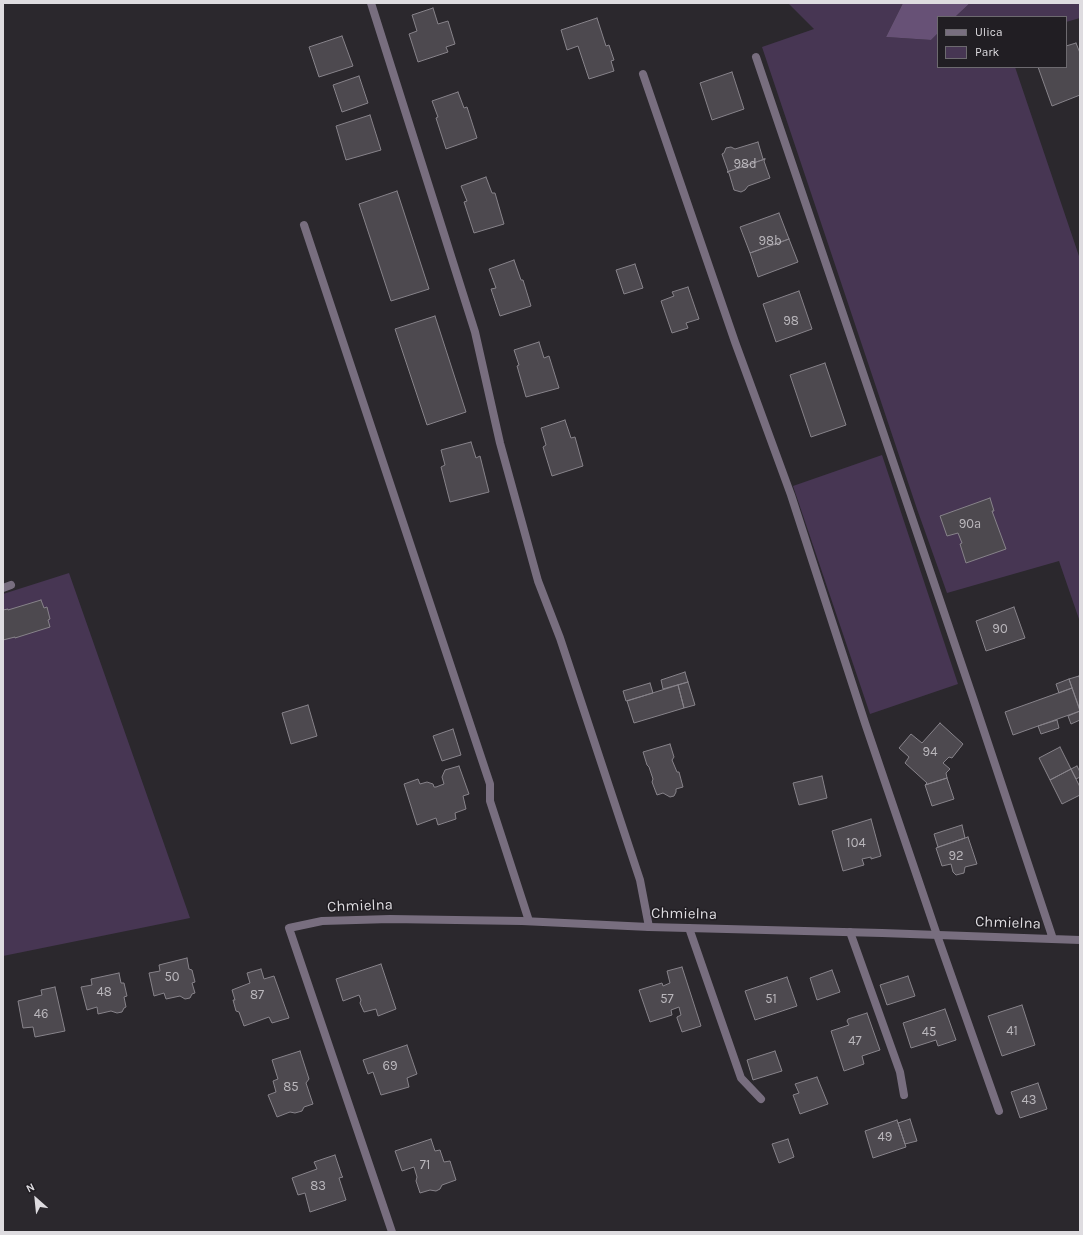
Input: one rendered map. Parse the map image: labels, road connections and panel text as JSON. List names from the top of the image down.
{
  "streets": {
    "street": ["Chmielna"]
  },
  "house_numbers": [
    "98d",
    "98b",
    "98",
    "90a",
    "90",
    "94",
    "104",
    "92",
    "50",
    "48",
    "87",
    "57",
    "51",
    "46",
    "41",
    "45",
    "47",
    "69",
    "85",
    "43",
    "49",
    "71",
    "83"
  ],
  "legend": ["Ulica", "Park"],
  "north": "top left"
}
